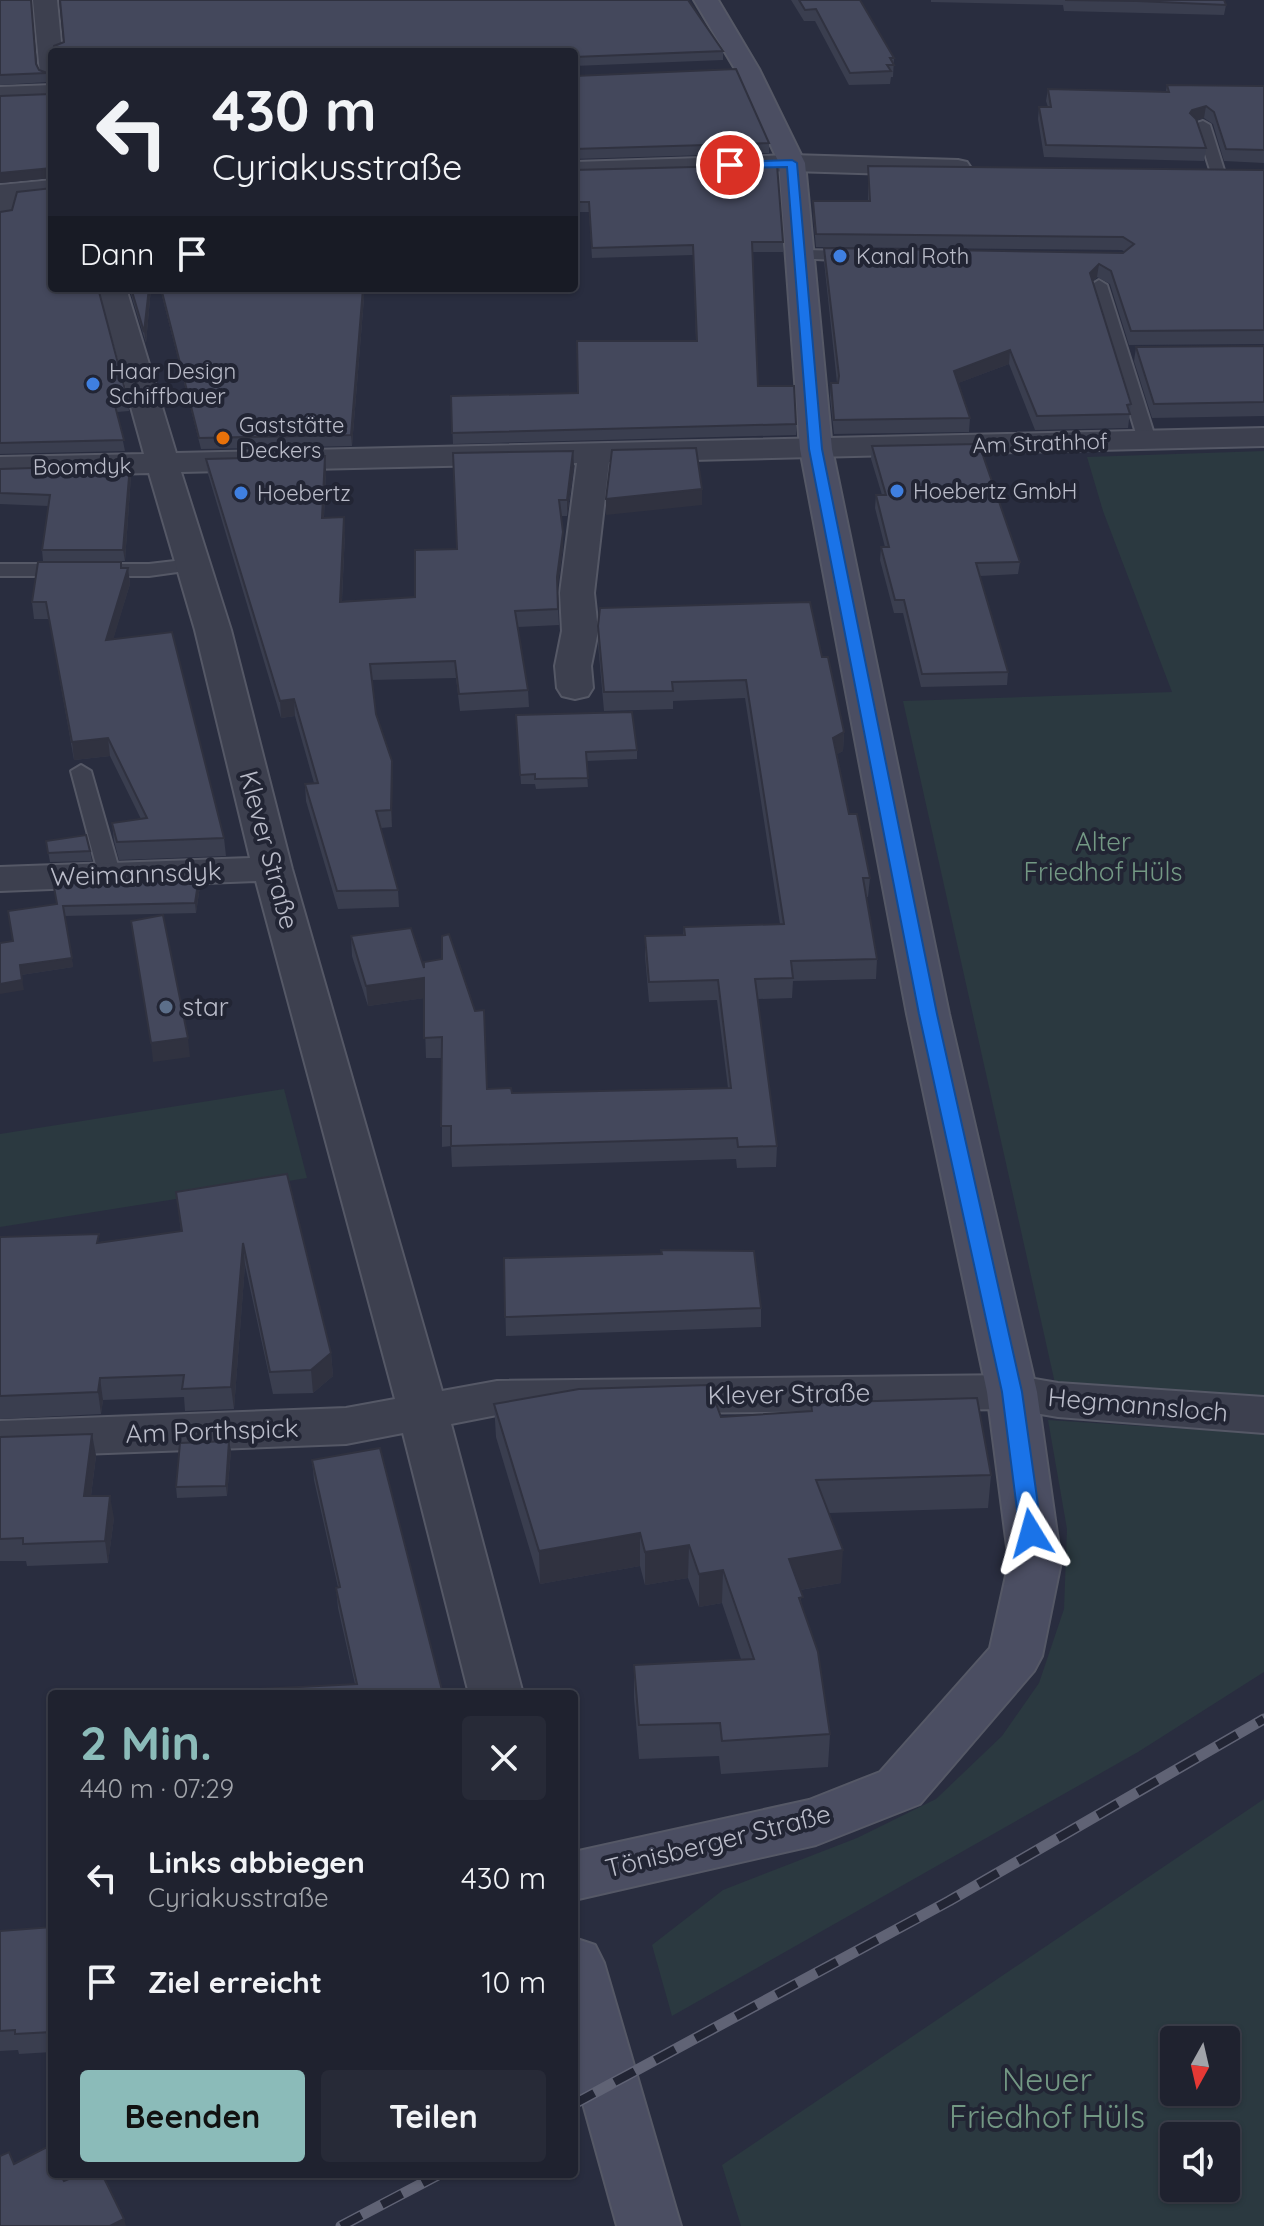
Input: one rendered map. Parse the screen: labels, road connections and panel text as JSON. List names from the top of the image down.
{
  "streets": {
    "street": [
      "Am Strathhof",
      "Boomdyk",
      "Klever Straße",
      "Weimannsdyk",
      "Hegmannsloch",
      "Am Porthspick",
      "Tönisberger Straße"
    ]
  },
  "crossings": [
    ["Am Strathhof", "Boomdyk"],
    ["Am Strathhof", "Klever Straße"],
    ["Am Strathhof", "Tönisberger Straße"],
    ["Boomdyk", "Klever Straße"],
    ["Klever Straße", "Weimannsdyk"],
    ["Klever Straße", "Hegmannsloch"],
    ["Klever Straße", "Am Porthspick"],
    ["Klever Straße", "Tönisberger Straße"],
    ["Hegmannsloch", "Tönisberger Straße"]
  ],
  "parks": ["Alter Friedhof Hüls", "Neuer Friedhof Hüls"],
  "places": [
    "Kanal Roth",
    "Haar Design Schiffbauer",
    "Gaststätte Deckers",
    "Hoebertz GmbH",
    "Hoebertz",
    "star"
  ],
  "north": "bottom",
  "page": {
    "turn": ["430 m", "Cyriakusstraße"],
    "then": "Dann",
    "heading": ["2 Min.", "440 m · 07:29"],
    "list": [
      {
        "name": "Links abbiegen",
        "note": "Cyriakusstraße",
        "value": "430 m"
      },
      {
        "name": "Ziel erreicht",
        "value": "10 m"
      }
    ],
    "buttons": ["Beenden", "Teilen"]
  }
}
